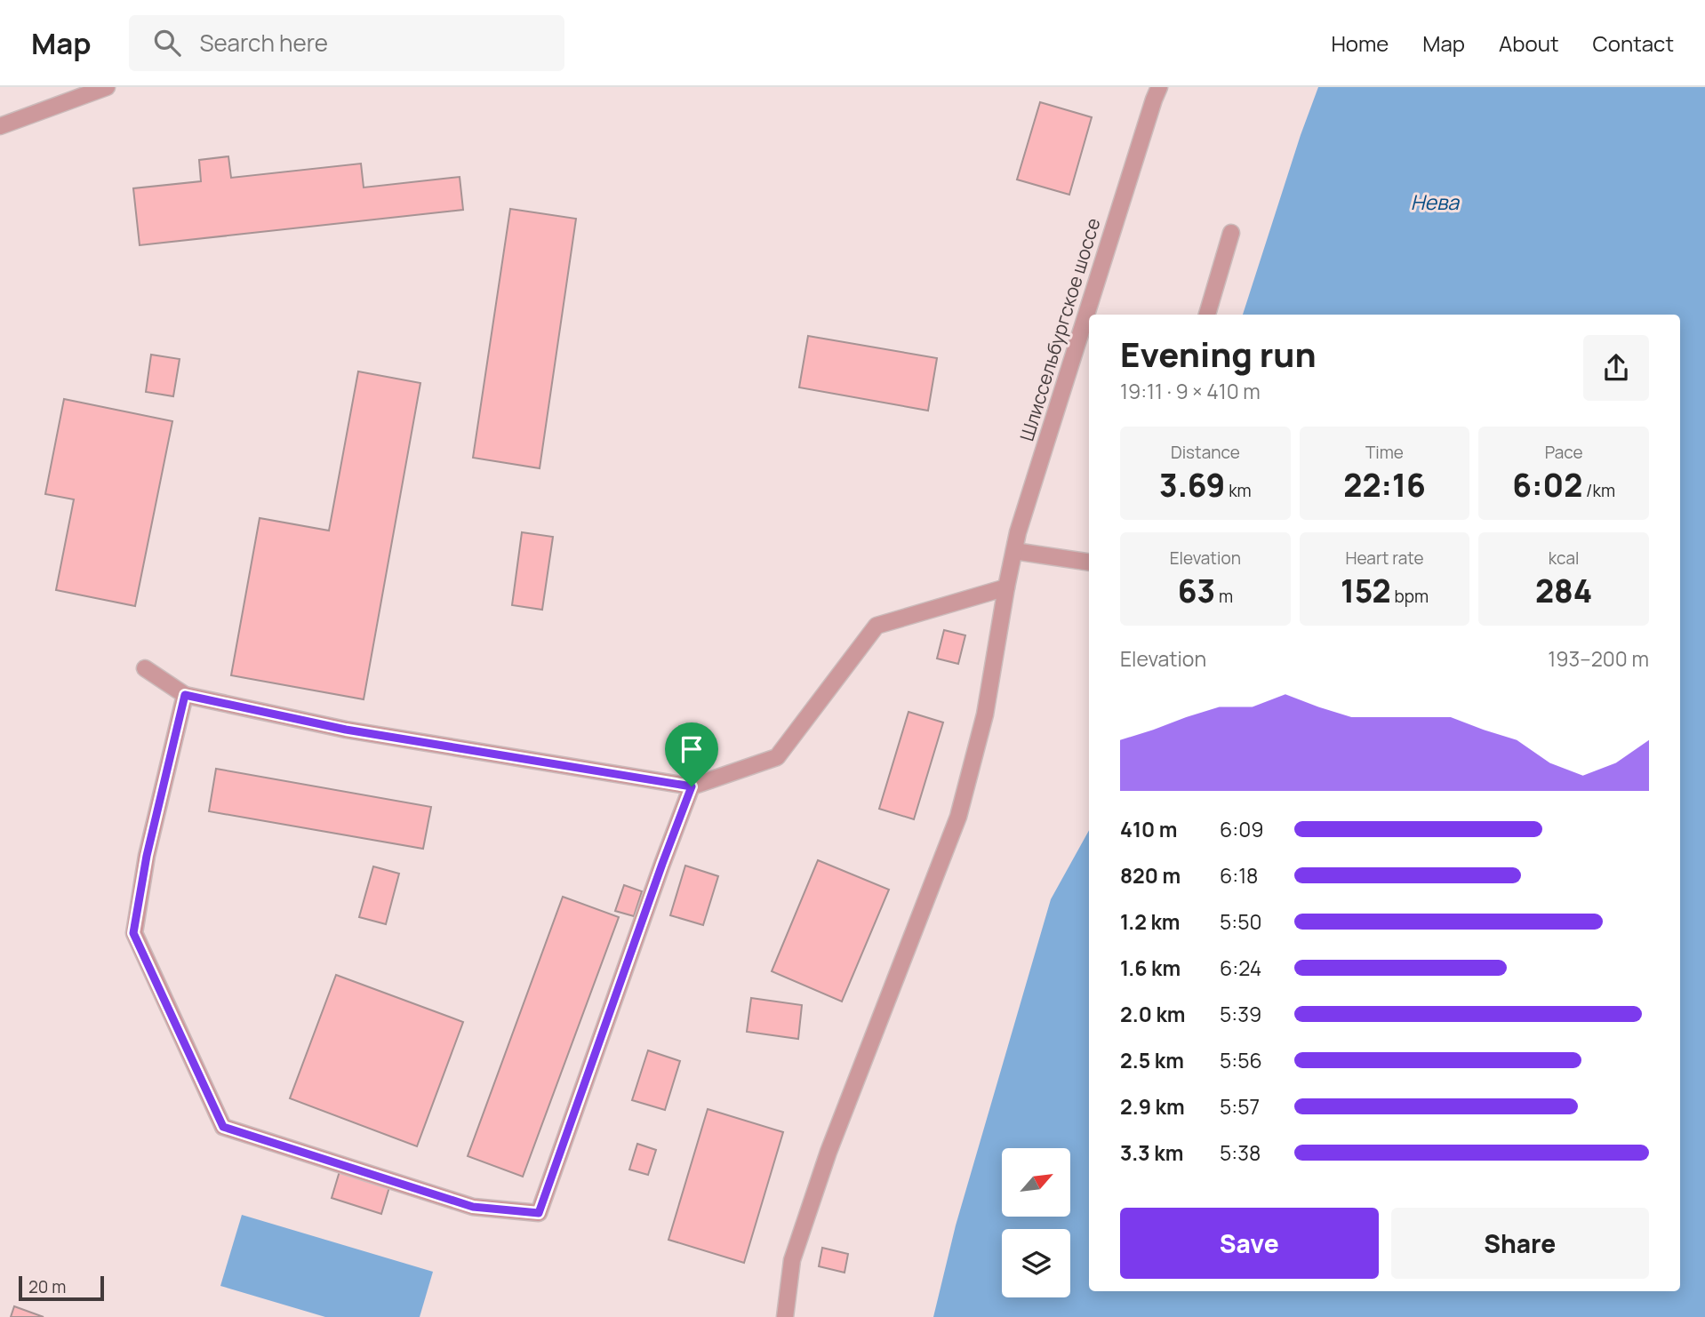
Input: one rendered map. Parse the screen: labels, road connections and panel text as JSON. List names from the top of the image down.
{
  "streets": {
    "street": ["Шлиссельбургское шоссе"]
  },
  "water": ["Нева"],
  "scale_bar": "20 m",
  "north": "top right",
  "page": {
    "header": "Map",
    "search": "Search here",
    "nav": [
      "Home",
      "Map",
      "About",
      "Contact"
    ],
    "heading": ["Evening run", "19:11 · 9 × 410 m"],
    "stats": [
      ["Distance", "3.69 km"],
      ["Time", "22:16"],
      ["Pace", "6:02 /km"],
      ["Elevation", "63 m"],
      ["Heart rate", "152 bpm"],
      ["kcal", "284"]
    ],
    "chart": ["Elevation", "193–200 m"],
    "list": [
      {
        "name": "410 m",
        "note": "6:09"
      },
      {
        "name": "820 m",
        "note": "6:18"
      },
      {
        "name": "1.2 km",
        "note": "5:50"
      },
      {
        "name": "1.6 km",
        "note": "6:24"
      },
      {
        "name": "2.0 km",
        "note": "5:39"
      },
      {
        "name": "2.5 km",
        "note": "5:56"
      },
      {
        "name": "2.9 km",
        "note": "5:57"
      },
      {
        "name": "3.3 km",
        "note": "5:38"
      }
    ],
    "buttons": ["Save", "Share"],
    "scale": "20 m"
  }
}
